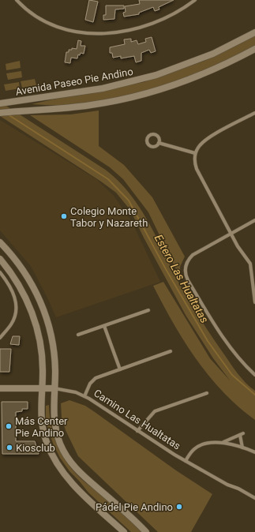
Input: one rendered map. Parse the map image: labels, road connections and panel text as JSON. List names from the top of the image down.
{
  "streets": {
    "street": ["Avenida Paseo Pie Andino", "Camino Las Hualtatas"]
  },
  "water": ["Estero Las Hualtatas"],
  "places": [
    "Colegio Monte Tabor y Nazareth",
    "Más Center Pie Andino",
    "Kiosclub",
    "Pádel Pie Andino"
  ]
}
